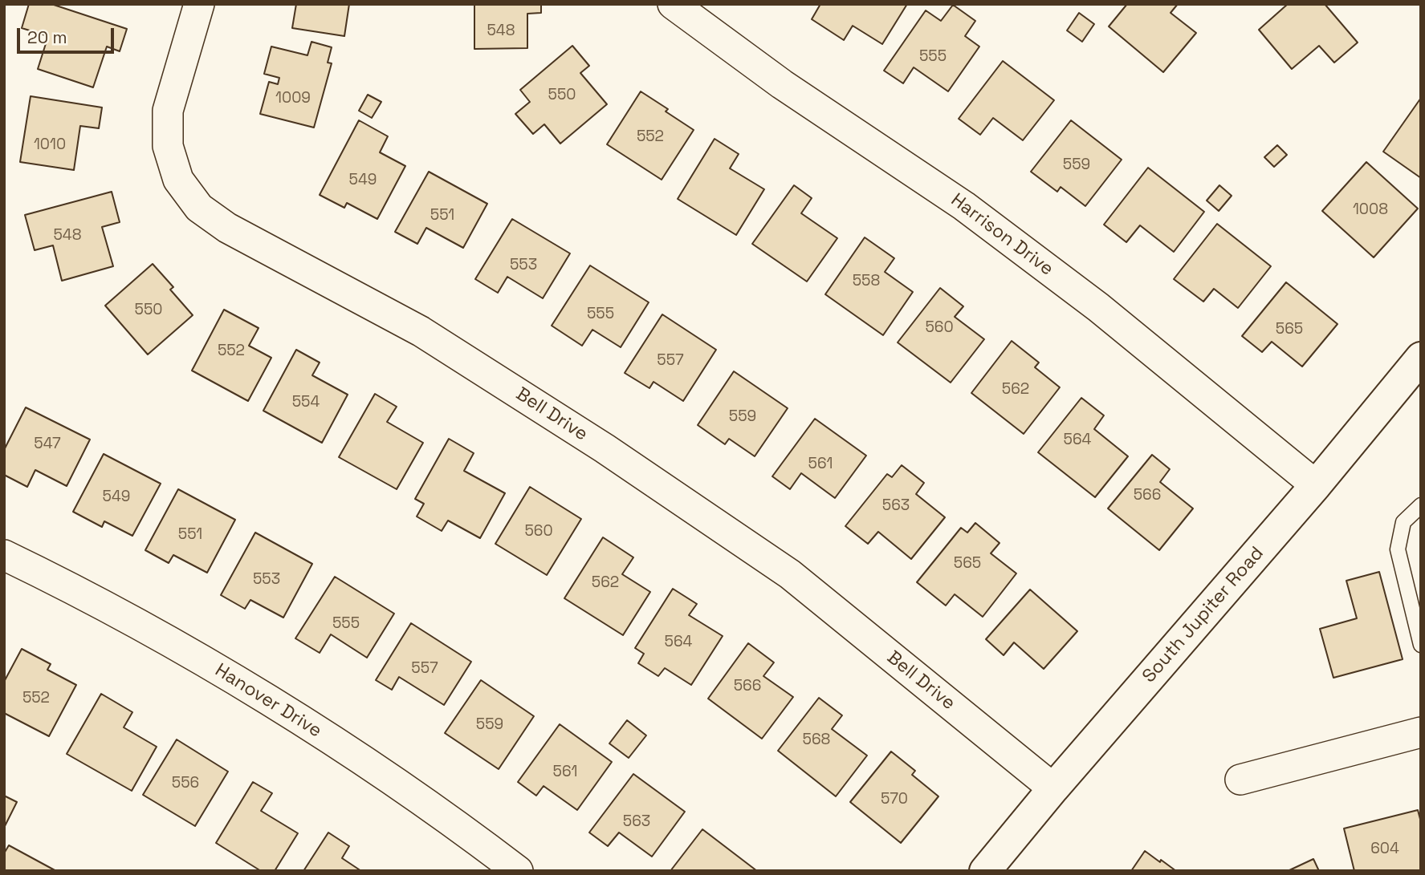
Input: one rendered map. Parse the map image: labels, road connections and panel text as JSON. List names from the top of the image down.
{
  "streets": {
    "street": [
      "Harrison Drive",
      "Bell Drive",
      "South Jupiter Road",
      "Hanover Drive"
    ]
  },
  "crossings": [
    ["Harrison Drive", "South Jupiter Road"],
    ["Bell Drive", "South Jupiter Road"]
  ],
  "house_numbers": [
    "548",
    "555",
    "550",
    "1009",
    "552",
    "1010",
    "559",
    "549",
    "1008",
    "551",
    "548",
    "553",
    "558",
    "550",
    "555",
    "560",
    "565",
    "552",
    "557",
    "562",
    "554",
    "559",
    "564",
    "547",
    "561",
    "566",
    "549",
    "563",
    "560",
    "551",
    "565",
    "553",
    "562",
    "555",
    "564",
    "557",
    "566",
    "552",
    "559",
    "568",
    "561",
    "556",
    "570",
    "563",
    "604"
  ],
  "scale_bar": "20 m"
}
